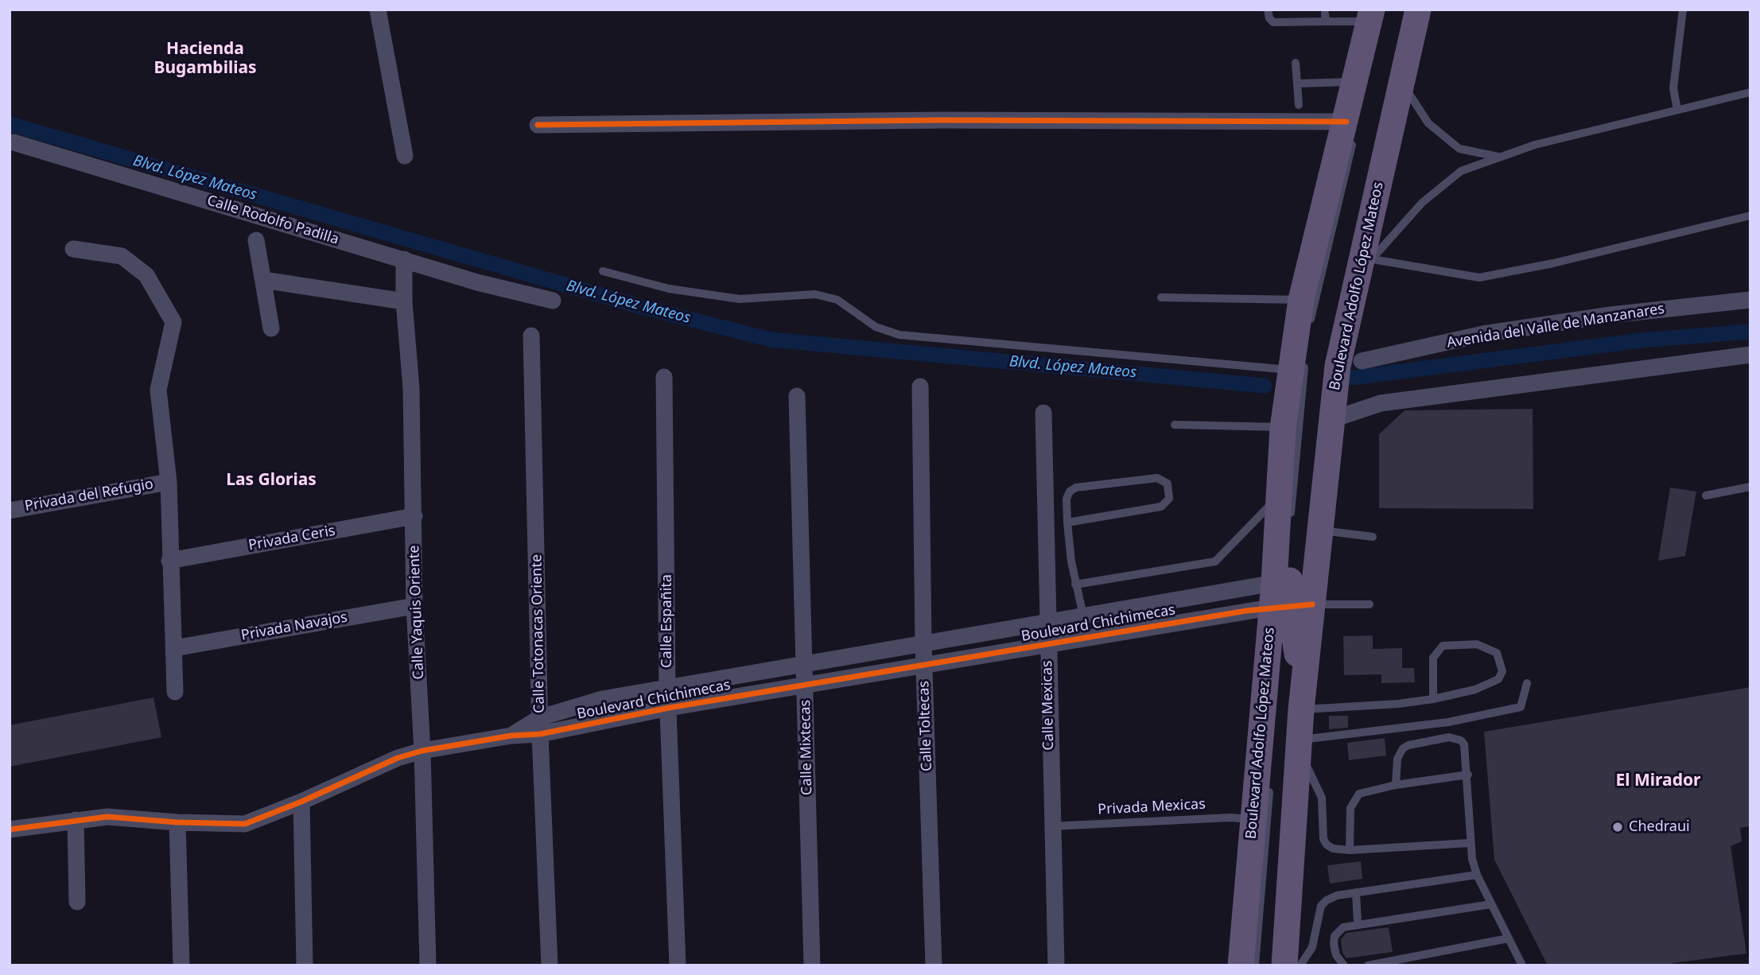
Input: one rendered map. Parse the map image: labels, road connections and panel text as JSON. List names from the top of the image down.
{
  "streets": {
    "main road": ["Boulevard Adolfo López Mateos"],
    "street": [
      "Calle Rodolfo Padilla",
      "Avenida del Valle de Manzanares",
      "Privada del Refugio",
      "Privada Ceris",
      "Calle Yaquis Oriente",
      "Calle Españita",
      "Boulevard Chichimecas",
      "Privada Navajos",
      "Calle Totonacas Oriente",
      "Calle Mexicas",
      "Calle Toltecas",
      "Calle Mixtecas"
    ],
    "lane": ["Privada Mexicas"]
  },
  "crossings": [
    ["Calle Rodolfo Padilla", "Calle Yaquis Oriente"],
    ["Boulevard Adolfo López Mateos", "Boulevard Chichimecas"],
    ["Boulevard Adolfo López Mateos", "Privada Mexicas"],
    ["Privada Ceris", "Calle Yaquis Oriente"],
    ["Calle Yaquis Oriente", "Boulevard Chichimecas"],
    ["Calle Yaquis Oriente", "Privada Navajos"],
    ["Calle Españita", "Boulevard Chichimecas"],
    ["Boulevard Chichimecas", "Calle Totonacas Oriente"],
    ["Boulevard Chichimecas", "Calle Mexicas"],
    ["Boulevard Chichimecas", "Calle Toltecas"],
    ["Boulevard Chichimecas", "Calle Mixtecas"],
    ["Calle Mexicas", "Privada Mexicas"]
  ],
  "districts": ["Hacienda Bugambilias", "Las Glorias", "El Mirador"],
  "water": ["Blvd. López Mateos"],
  "places": ["Chedraui"]
}
